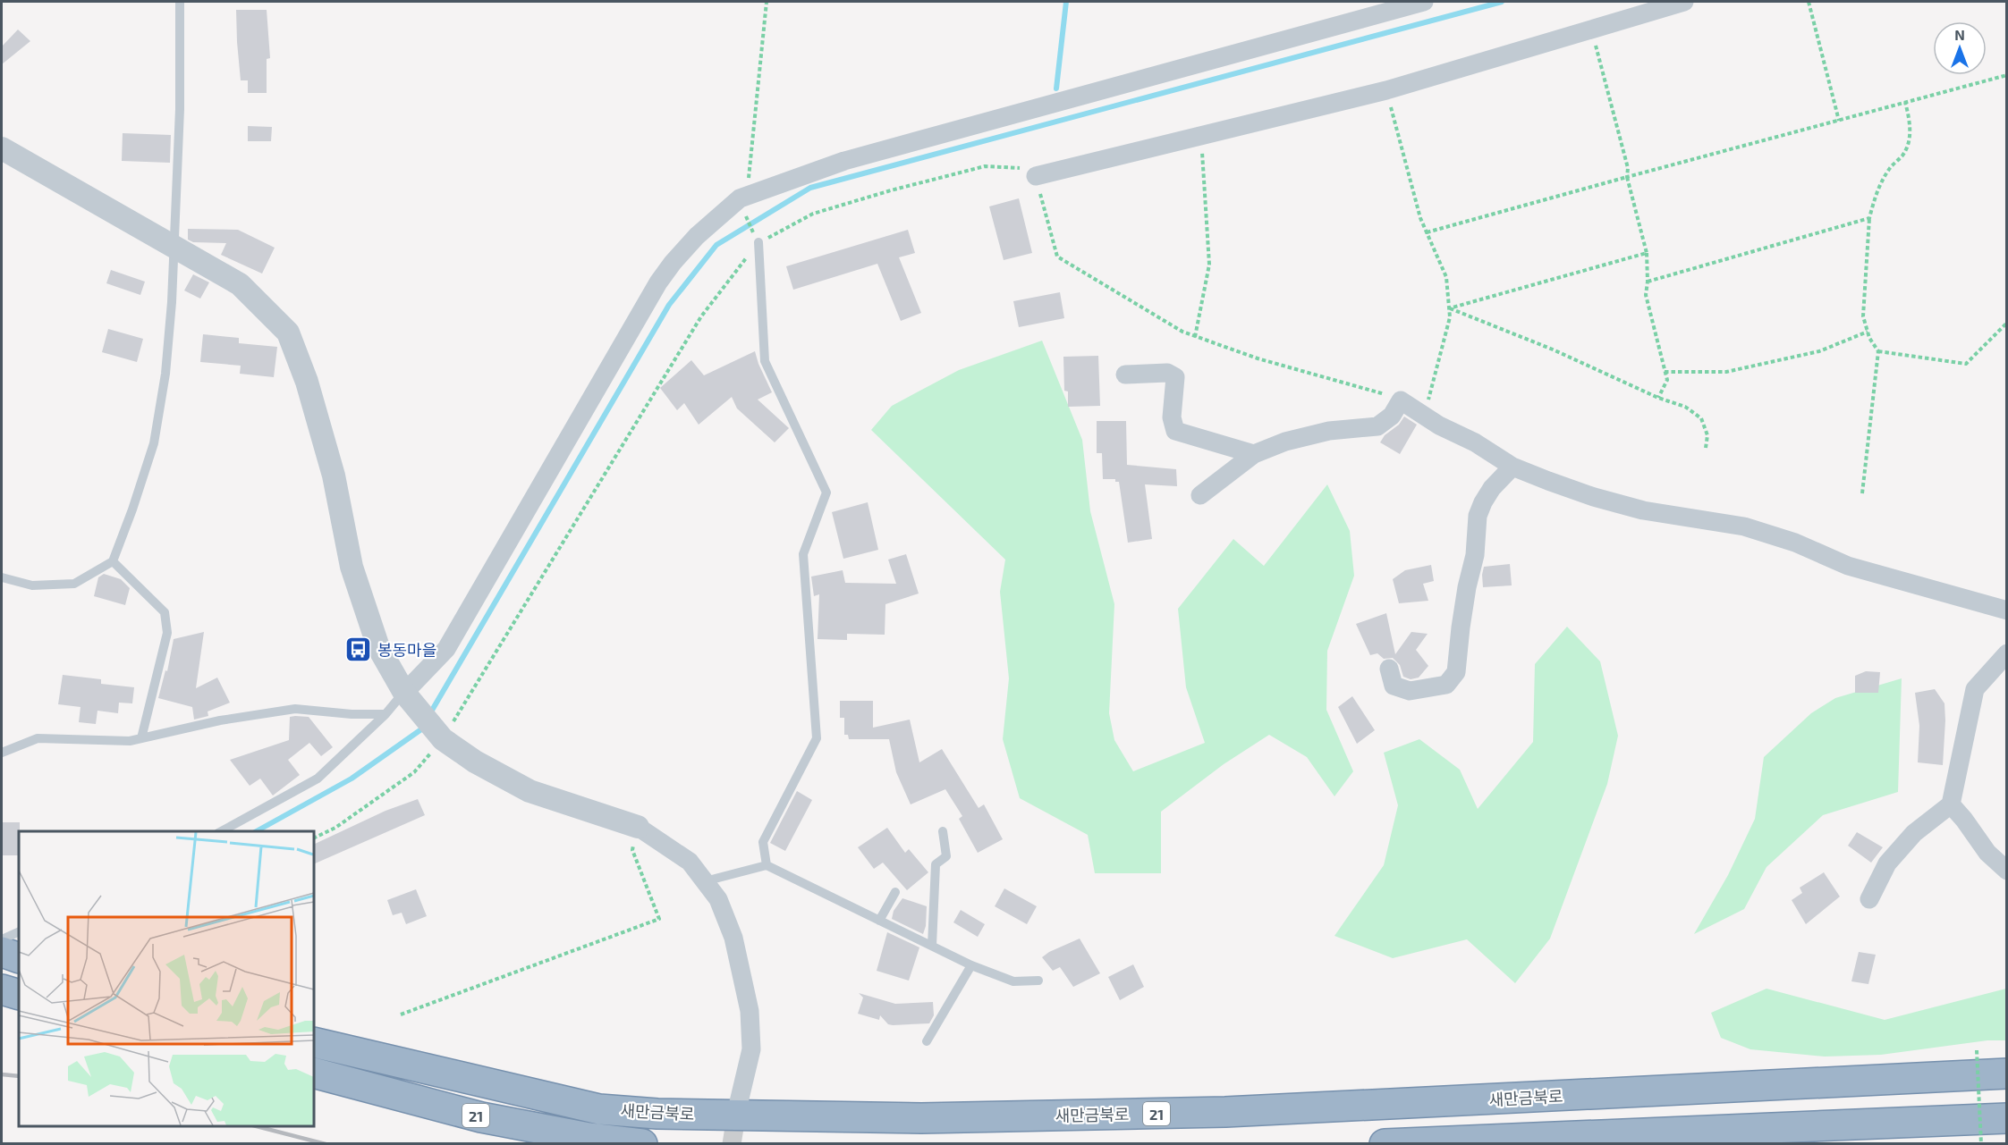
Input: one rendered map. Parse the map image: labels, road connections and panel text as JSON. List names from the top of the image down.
{
  "streets": {
    "highway": ["새만금북로", "21"]
  },
  "places": {
    "bus stop": ["봉동마을"]
  },
  "north": "top"
}
